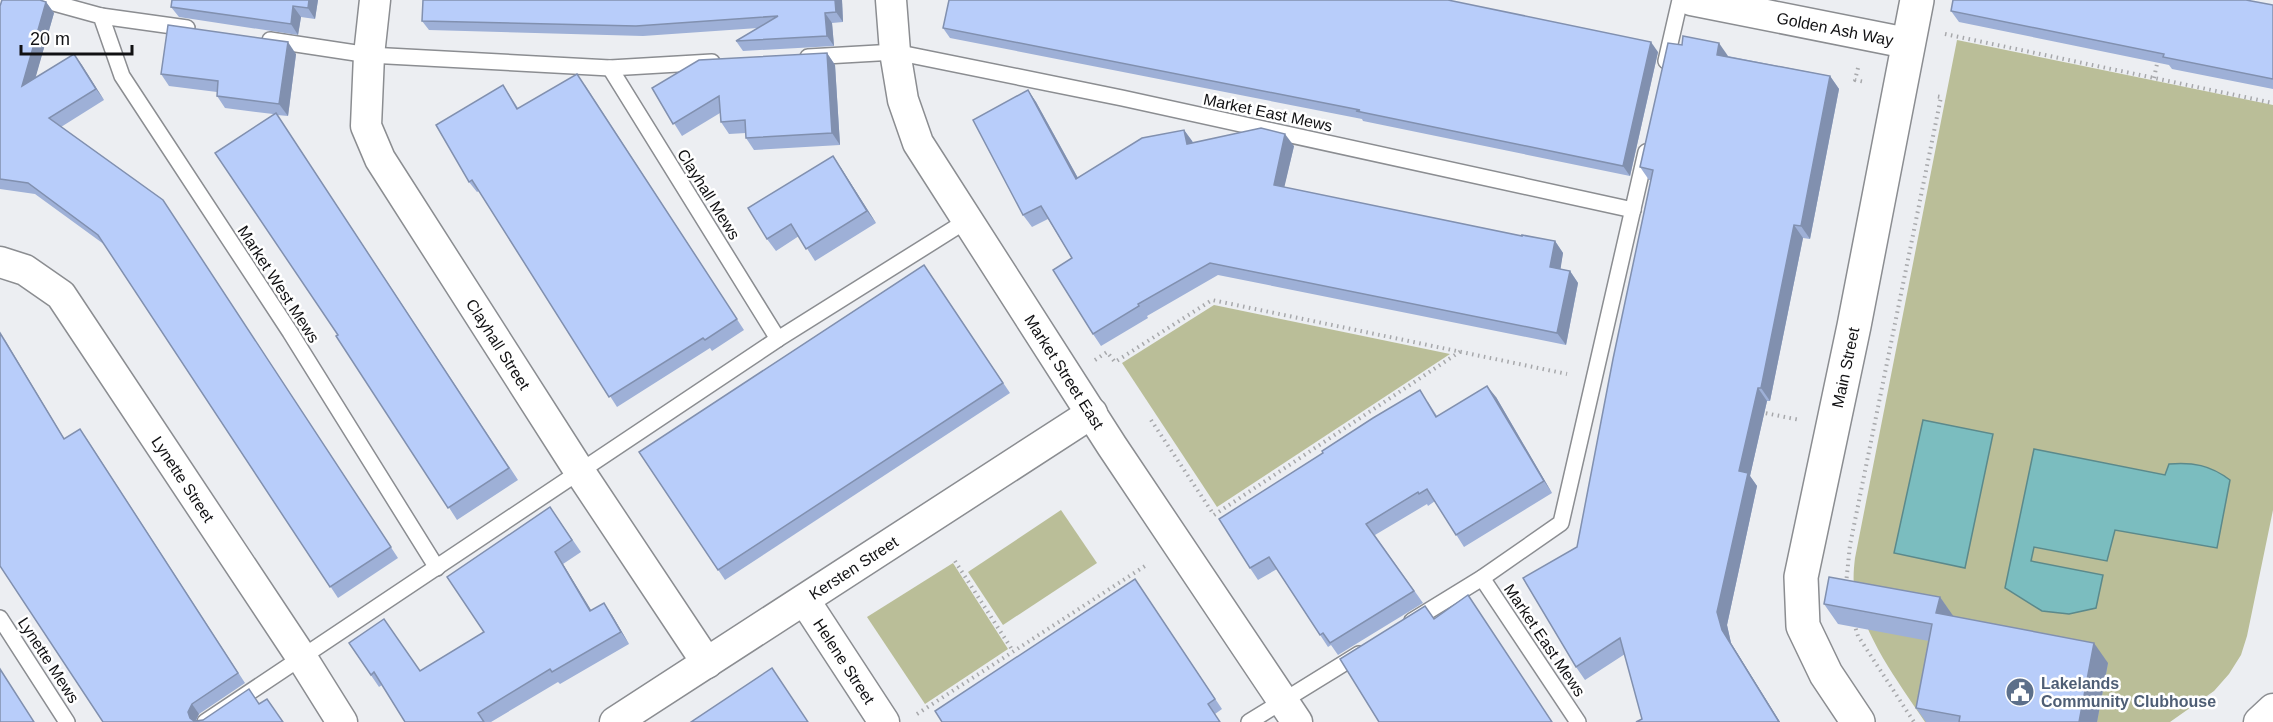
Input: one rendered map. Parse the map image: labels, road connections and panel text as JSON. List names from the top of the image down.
{
  "streets": {
    "street": [
      "Golden Ash Way",
      "Clayhall Street",
      "Main Street",
      "Market Street East",
      "Lynette Street",
      "Kersten Street",
      "Helene Street"
    ],
    "lane": [
      "Market East Mews",
      "Clayhall Mews",
      "Market West Mews",
      "Lynette Mews"
    ]
  },
  "crossings": [
    ["Golden Ash Way", "Main Street"],
    ["Market East Mews", "Market Street East"],
    ["Clayhall Street", "Kersten Street"],
    ["Market Street East", "Kersten Street"],
    ["Kersten Street", "Helene Street"]
  ],
  "places": {
    "public building": ["Lakelands Community Clubhouse"]
  },
  "scale_bar": "20 m"
}
